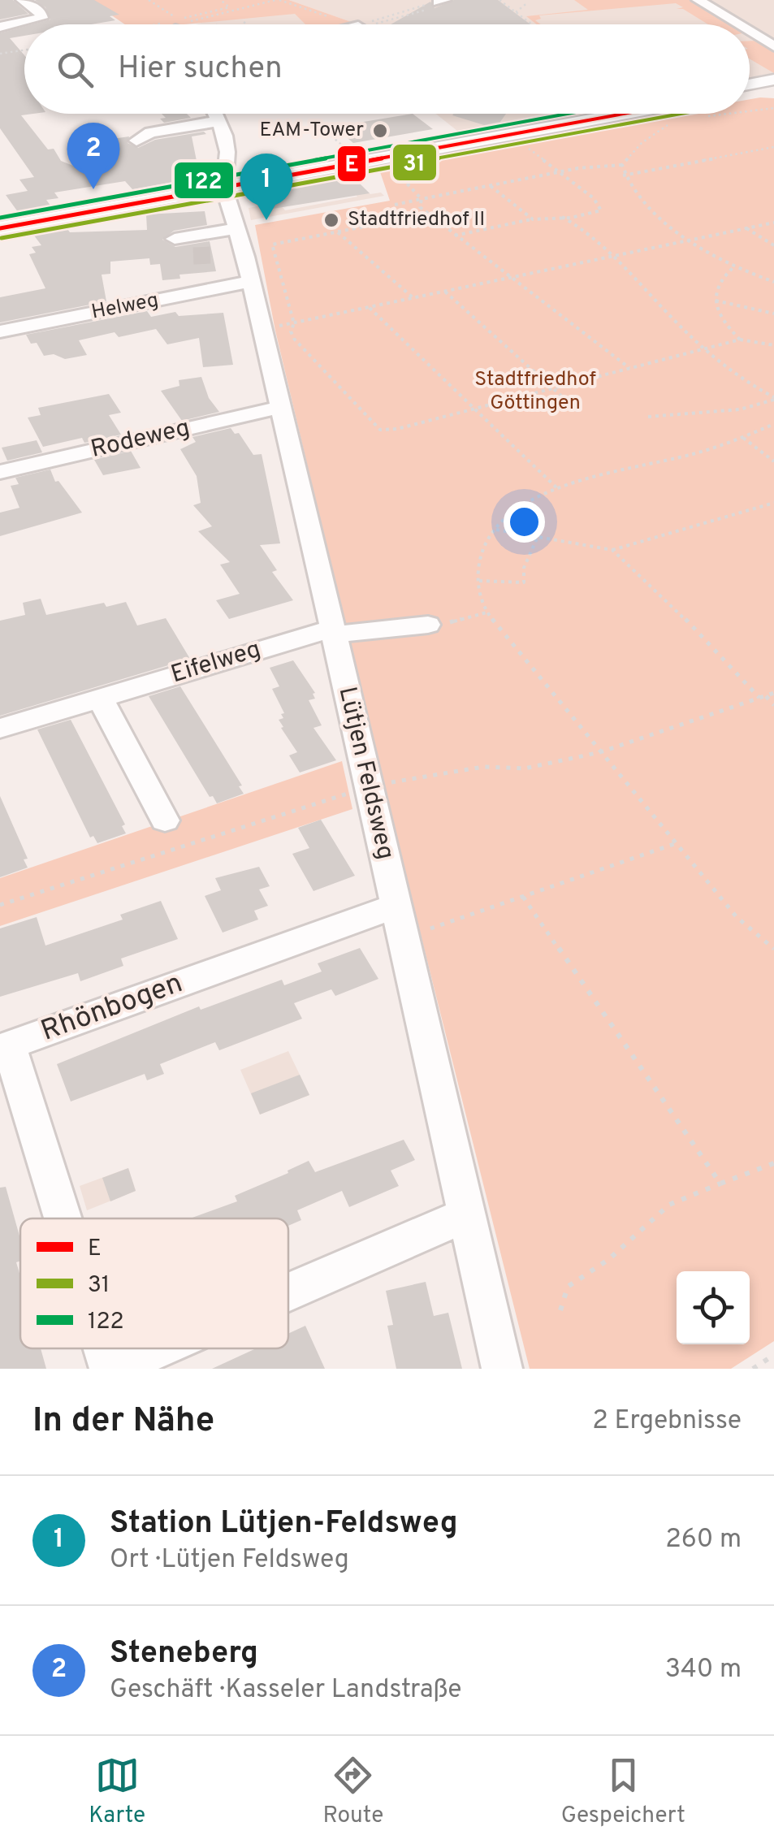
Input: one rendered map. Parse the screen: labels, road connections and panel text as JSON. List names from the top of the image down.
{
  "streets": {
    "street": [
      "Helweg",
      "Rodeweg",
      "Eifelweg",
      "Lütjen Feldsweg",
      "Rhönbogen"
    ]
  },
  "crossings": [
    ["Helweg", "Lütjen Feldsweg"],
    ["Rodeweg", "Lütjen Feldsweg"],
    ["Eifelweg", "Lütjen Feldsweg"],
    ["Lütjen Feldsweg", "Rhönbogen"]
  ],
  "parks": ["Stadtfriedhof Göttingen"],
  "places": ["EAM-Tower", "Stadtfriedhof II"],
  "lines": ["transit line E", "transit line 31", "transit line 122"],
  "legend": ["E", "31", "122"],
  "page": {
    "search": "Hier suchen",
    "pins": ["2", "1"],
    "heading": ["In der Nähe", "2 Ergebnisse"],
    "list": [
      {
        "mark": "1",
        "name": "Station Lütjen-Feldsweg",
        "note": "Ort · Lütjen Feldsweg",
        "value": "260 m"
      },
      {
        "mark": "2",
        "name": "Steneberg",
        "note": "Geschäft · Kasseler Landstraße",
        "value": "340 m"
      }
    ],
    "nav": ["Karte", "Route", "Gespeichert"]
  }
}
